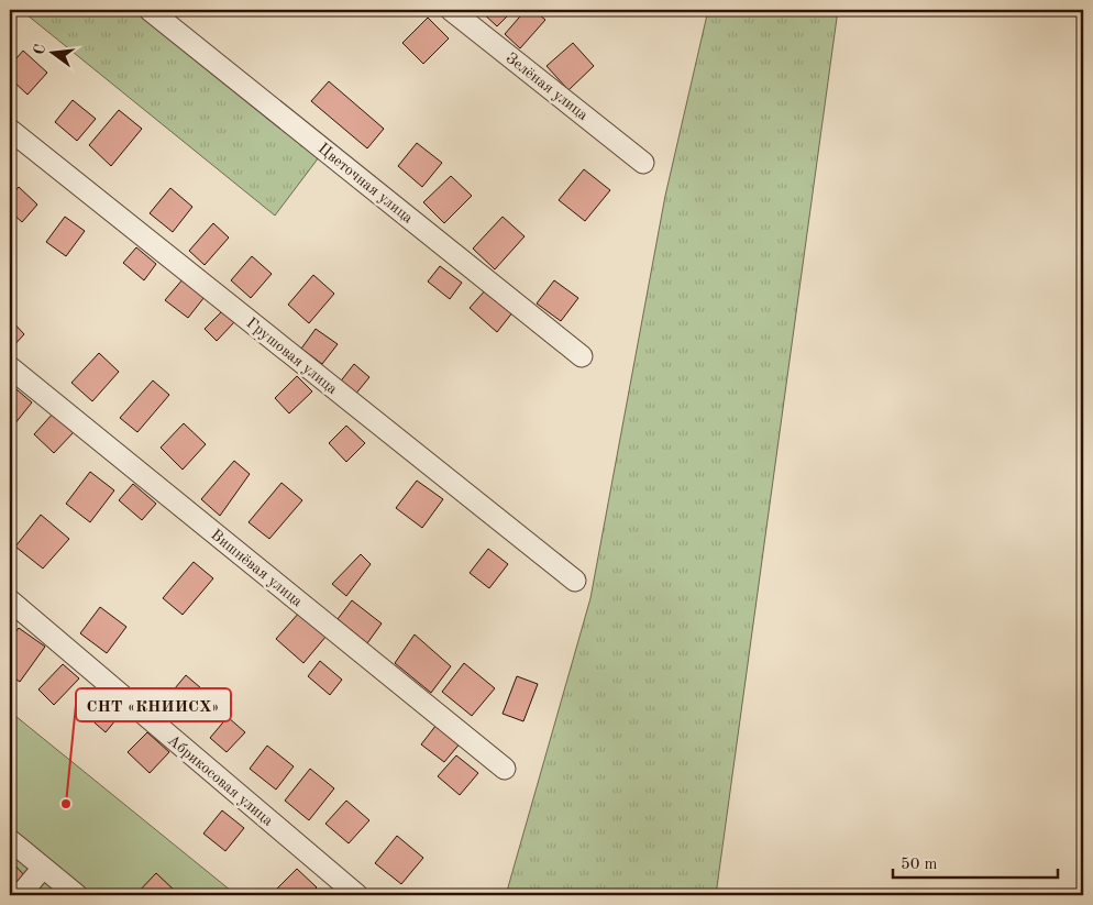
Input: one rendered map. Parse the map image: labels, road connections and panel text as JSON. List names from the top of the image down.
{
  "streets": {
    "street": [
      "Зелёная улица",
      "Цветочная улица",
      "Грушовая улица",
      "Вишнёвая улица",
      "Абрикосовая улица"
    ]
  },
  "places": ["СНТ «КНИИСХ»"],
  "scale_bar": "50 m",
  "north": "left"
}
